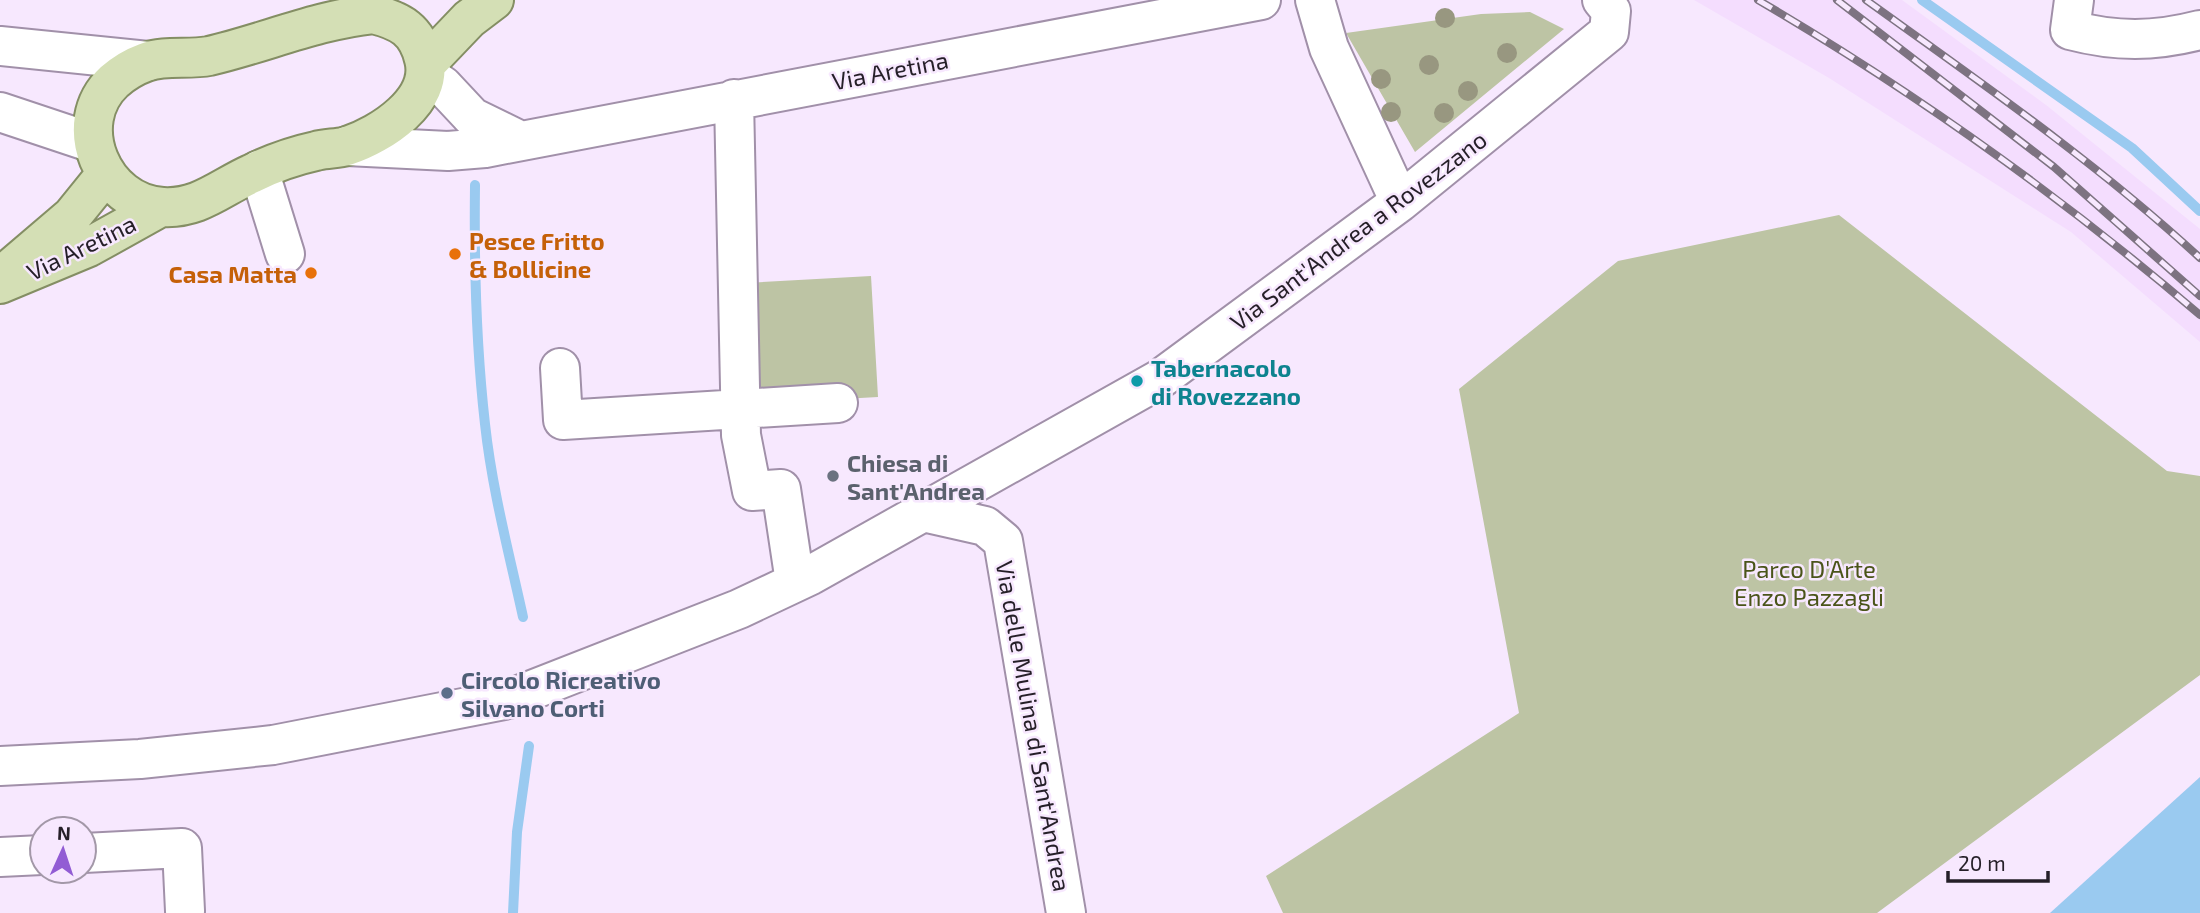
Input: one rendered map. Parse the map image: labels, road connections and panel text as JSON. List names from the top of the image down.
{
  "streets": {
    "main road": ["Via Aretina"],
    "street": ["Via Sant'Andrea a Rovezzano", "Via delle Mulina di Sant'Andrea"]
  },
  "crossings": [
    ["Via Sant'Andrea a Rovezzano", "Via delle Mulina di Sant'Andrea"]
  ],
  "parks": ["Parco D'Arte Enzo Pazzagli"],
  "places": [
    "Pesce Fritto & Bollicine",
    "Casa Matta",
    "Tabernacolo di Rovezzano",
    "Chiesa di Sant'Andrea",
    "Circolo Ricreativo Silvano Corti"
  ],
  "scale_bar": "20 m",
  "north": "top"
}
